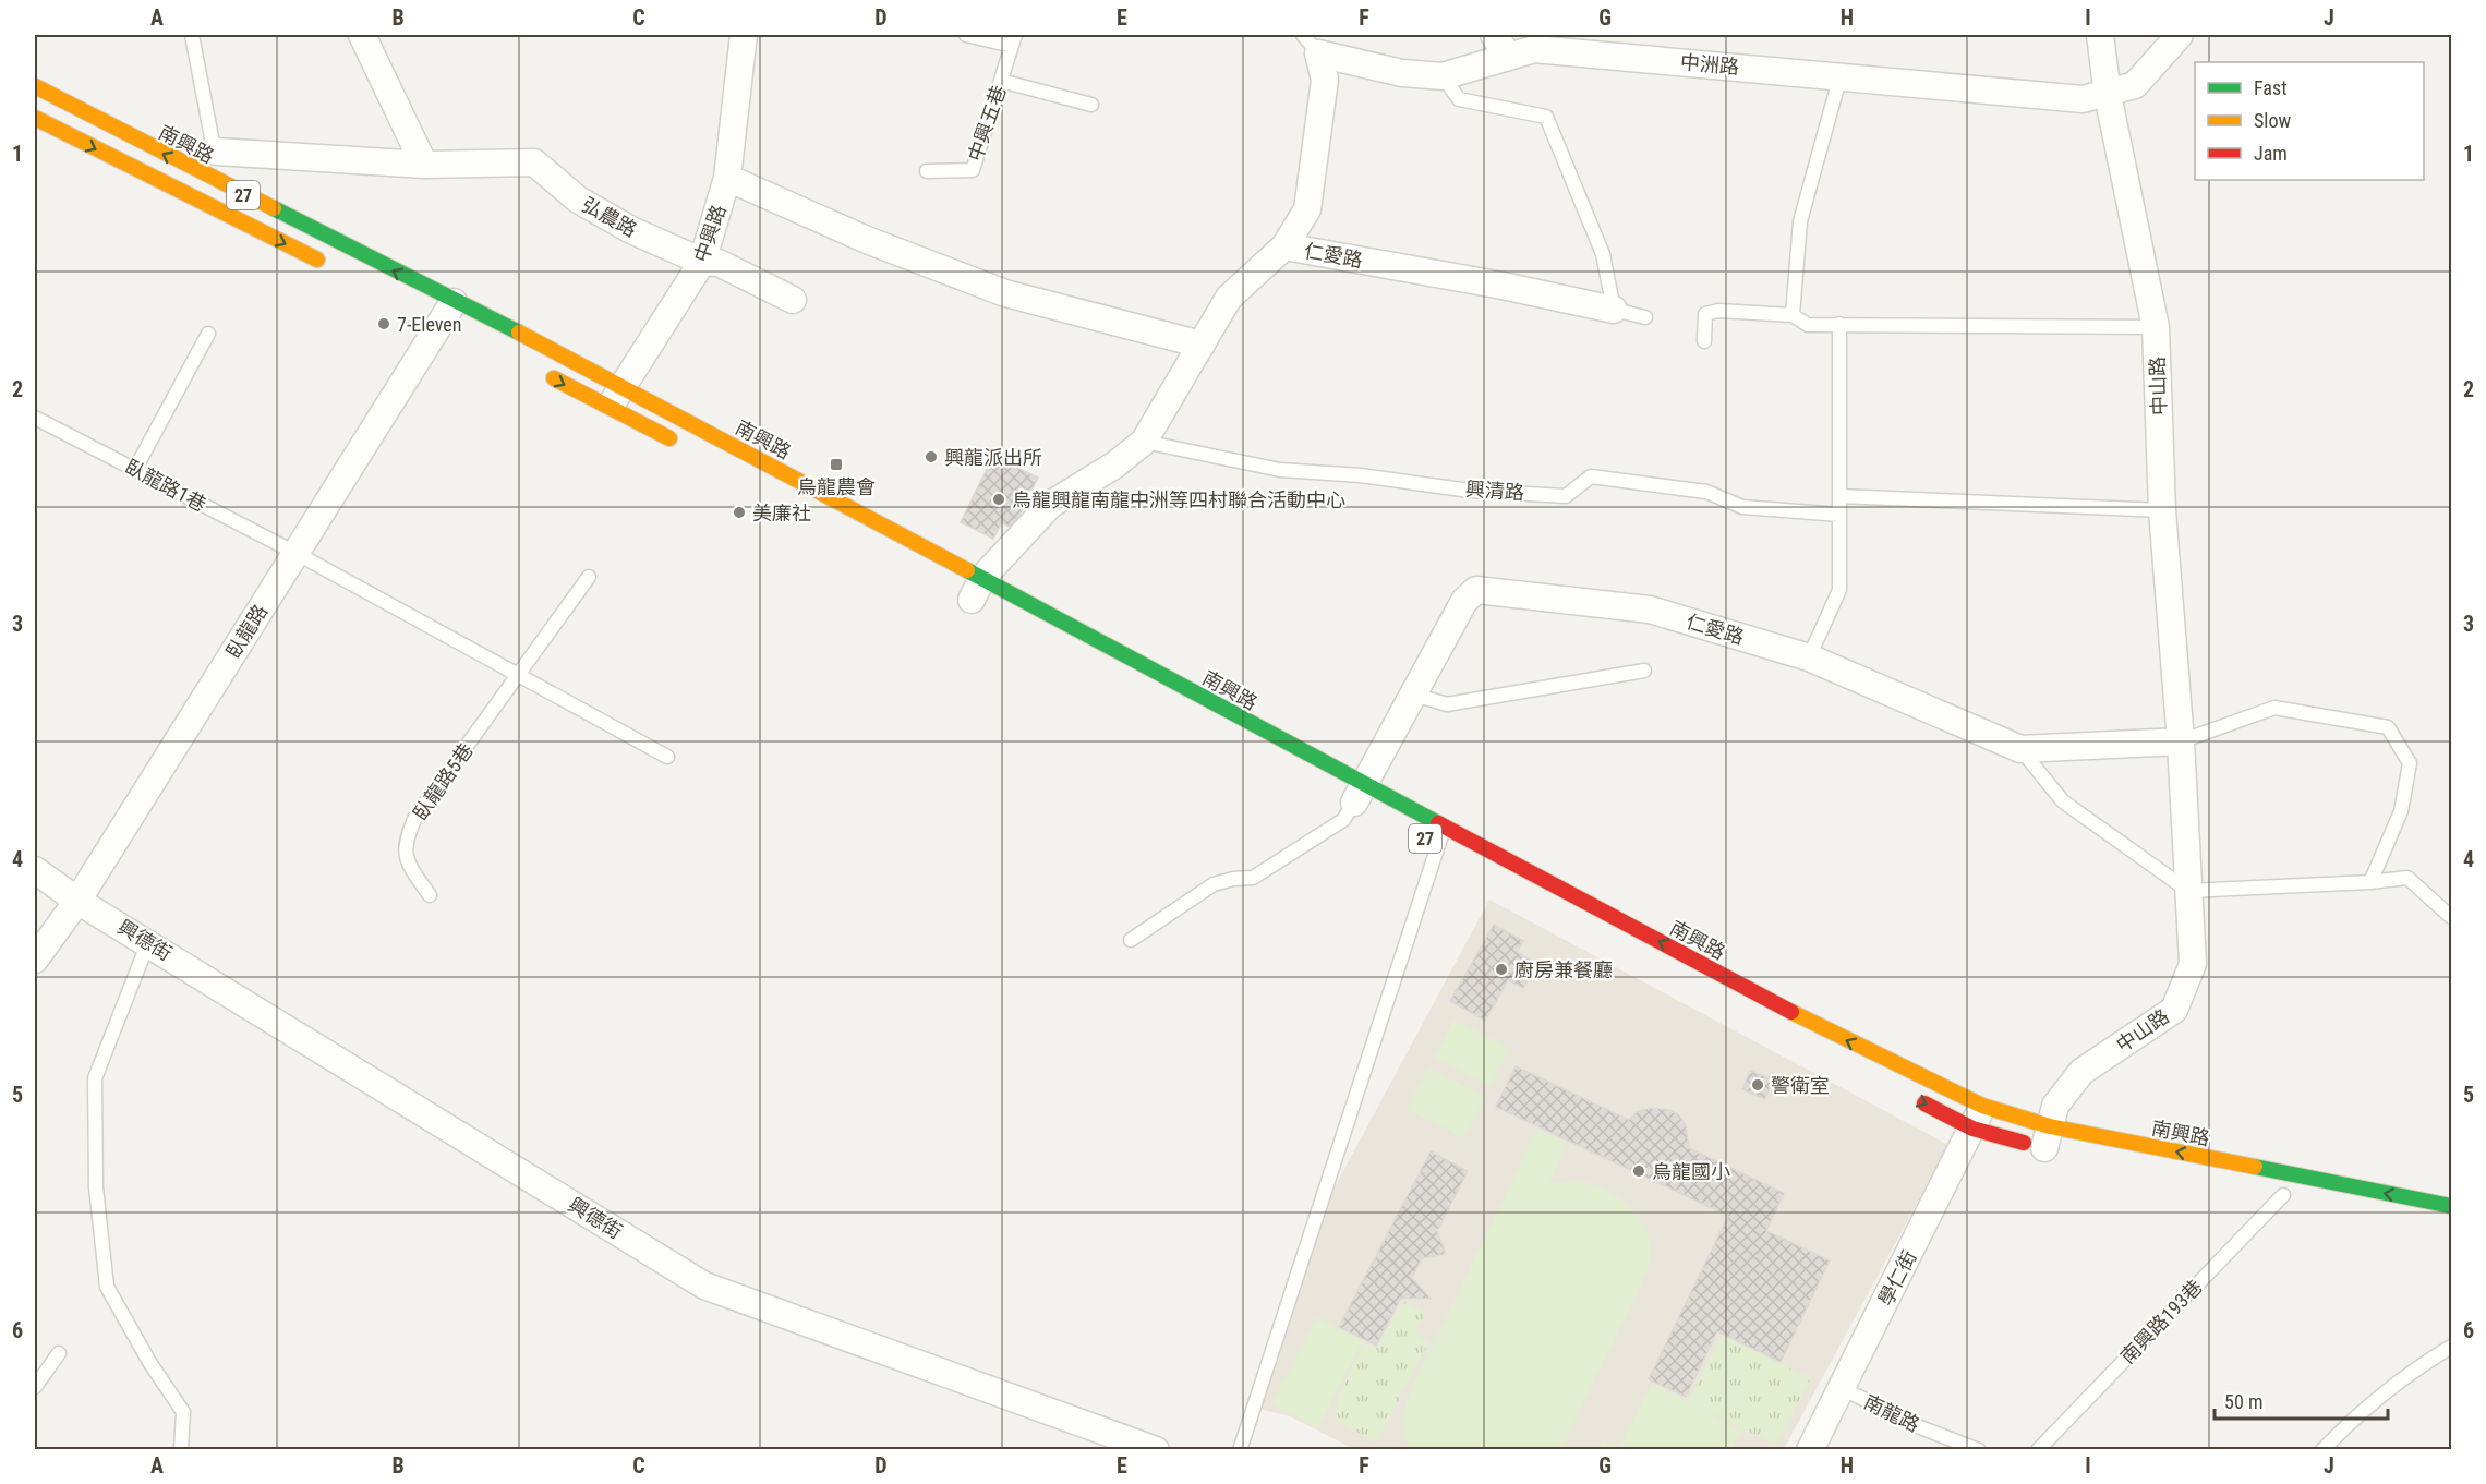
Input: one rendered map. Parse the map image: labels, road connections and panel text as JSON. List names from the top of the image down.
{
  "streets": {
    "main road": ["南興路", "27"],
    "street": [
      "中洲路",
      "弘農路",
      "中興路",
      "仁愛路",
      "中山路",
      "臥龍路",
      "興德街",
      "學仁街"
    ],
    "lane": [
      "中興五巷",
      "臥龍路1巷",
      "興清路",
      "臥龍路5巷",
      "南興路193巷",
      "南龍路"
    ]
  },
  "crossings": [
    ["中洲路", "中山路"],
    ["南興路", "中興路"],
    ["南興路", "仁愛路"],
    ["南興路", "中山路"],
    ["南興路", "臥龍路"],
    ["南興路", "學仁街"],
    ["弘農路", "中興路"],
    ["仁愛路", "中山路"],
    ["臥龍路1巷", "臥龍路"],
    ["臥龍路", "興德街"],
    ["學仁街", "南龍路"]
  ],
  "one_way": ["南興路"],
  "places": {
    "other": [
      "7-Eleven",
      "興龍派出所",
      "烏龍興龍南龍中洲等四村聯合活動中心",
      "美廉社",
      "廚房兼餐廳",
      "警衛室",
      "烏龍國小"
    ],
    "transit": ["烏龍農會"]
  },
  "legend": ["Fast", "Slow", "Jam"],
  "scale_bar": "50 m",
  "grid": {
    "columns": [
      "A",
      "B",
      "C",
      "D",
      "E",
      "F",
      "G",
      "H",
      "I",
      "J"
    ],
    "rows": [
      "1",
      "2",
      "3",
      "4",
      "5",
      "6"
    ]
  }
}
